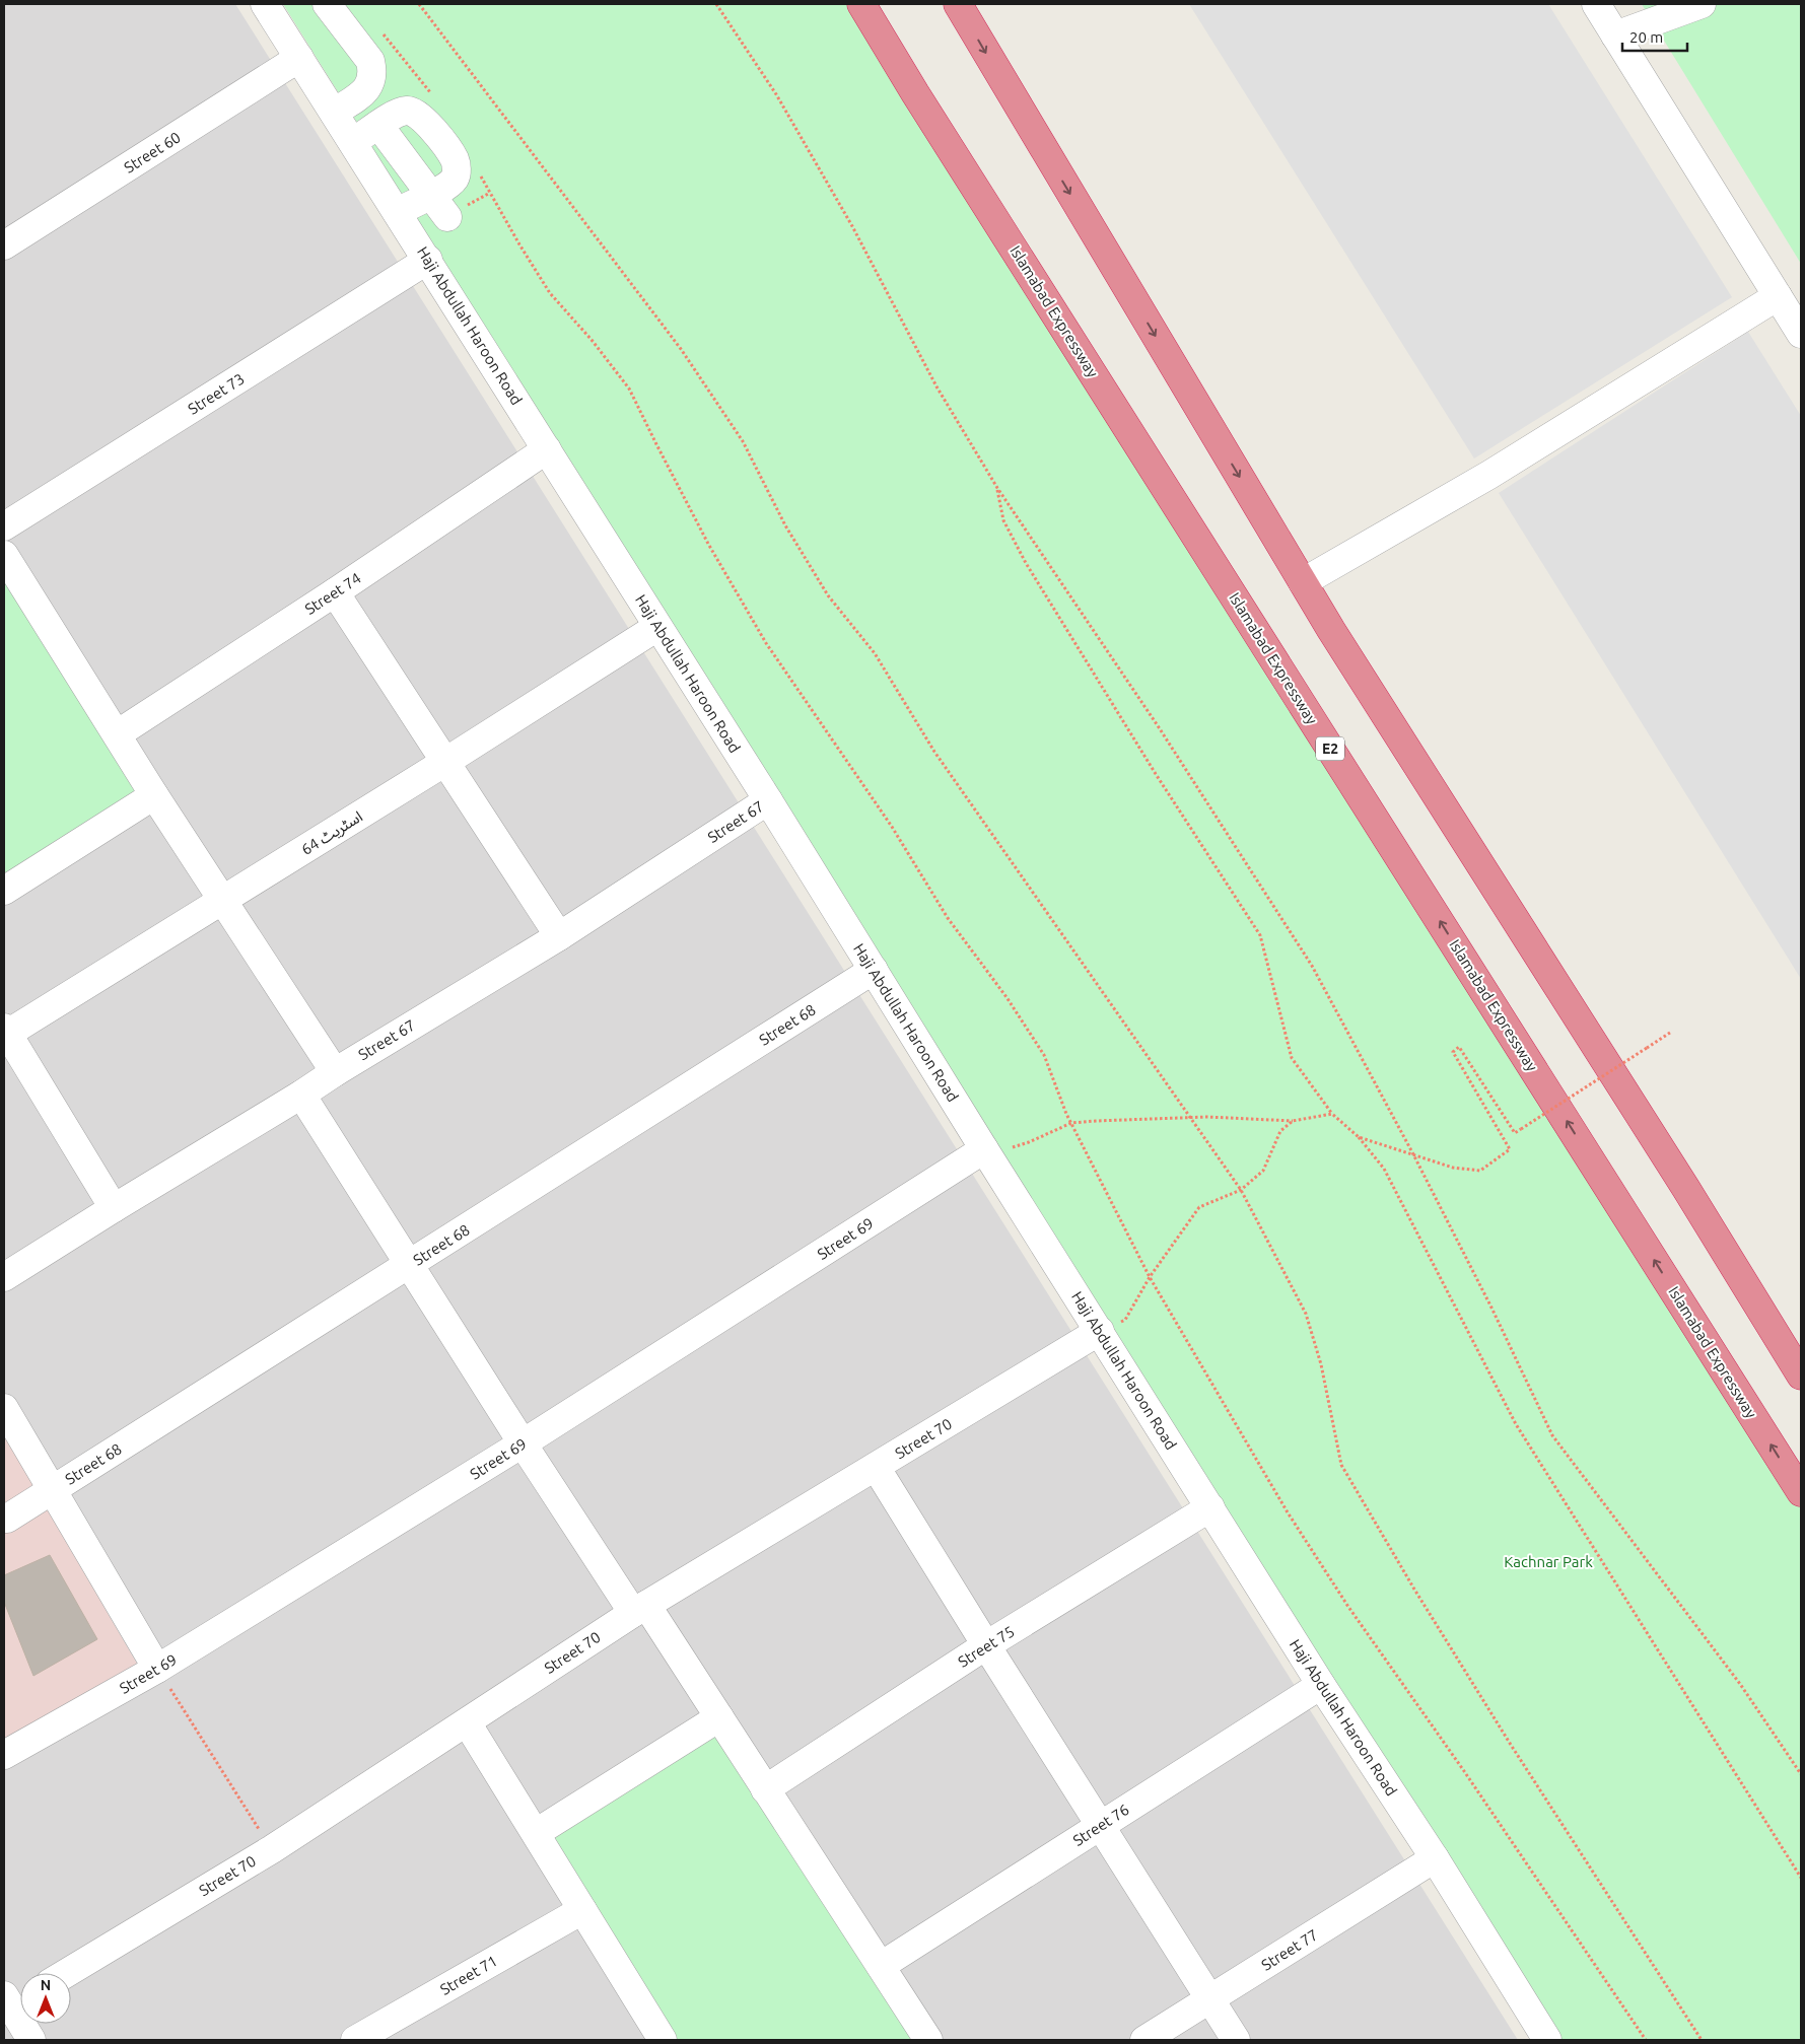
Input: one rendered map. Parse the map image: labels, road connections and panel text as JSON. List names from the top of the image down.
{
  "streets": {
    "highway": ["Islamabad Expressway", "E2"],
    "street": [
      "Street 60",
      "Haji Abdullah Haroon Road",
      "Street 73",
      "Street 74",
      "Street 67",
      "اسٹریٹ 64",
      "Street 68",
      "Street 69",
      "Street 70",
      "Street 75",
      "Street 76",
      "Street 77",
      "Street 71"
    ]
  },
  "crossings": [
    ["Street 60", "Haji Abdullah Haroon Road"],
    ["Haji Abdullah Haroon Road", "Street 73"],
    ["Haji Abdullah Haroon Road", "Street 74"],
    ["Haji Abdullah Haroon Road", "Street 67"],
    ["Haji Abdullah Haroon Road", "اسٹریٹ 64"],
    ["Haji Abdullah Haroon Road", "Street 68"],
    ["Haji Abdullah Haroon Road", "Street 69"],
    ["Haji Abdullah Haroon Road", "Street 70"],
    ["Haji Abdullah Haroon Road", "Street 75"],
    ["Haji Abdullah Haroon Road", "Street 76"],
    ["Haji Abdullah Haroon Road", "Street 77"]
  ],
  "parks": ["Kachnar Park"],
  "scale_bar": "20 m",
  "north": "top"
}
